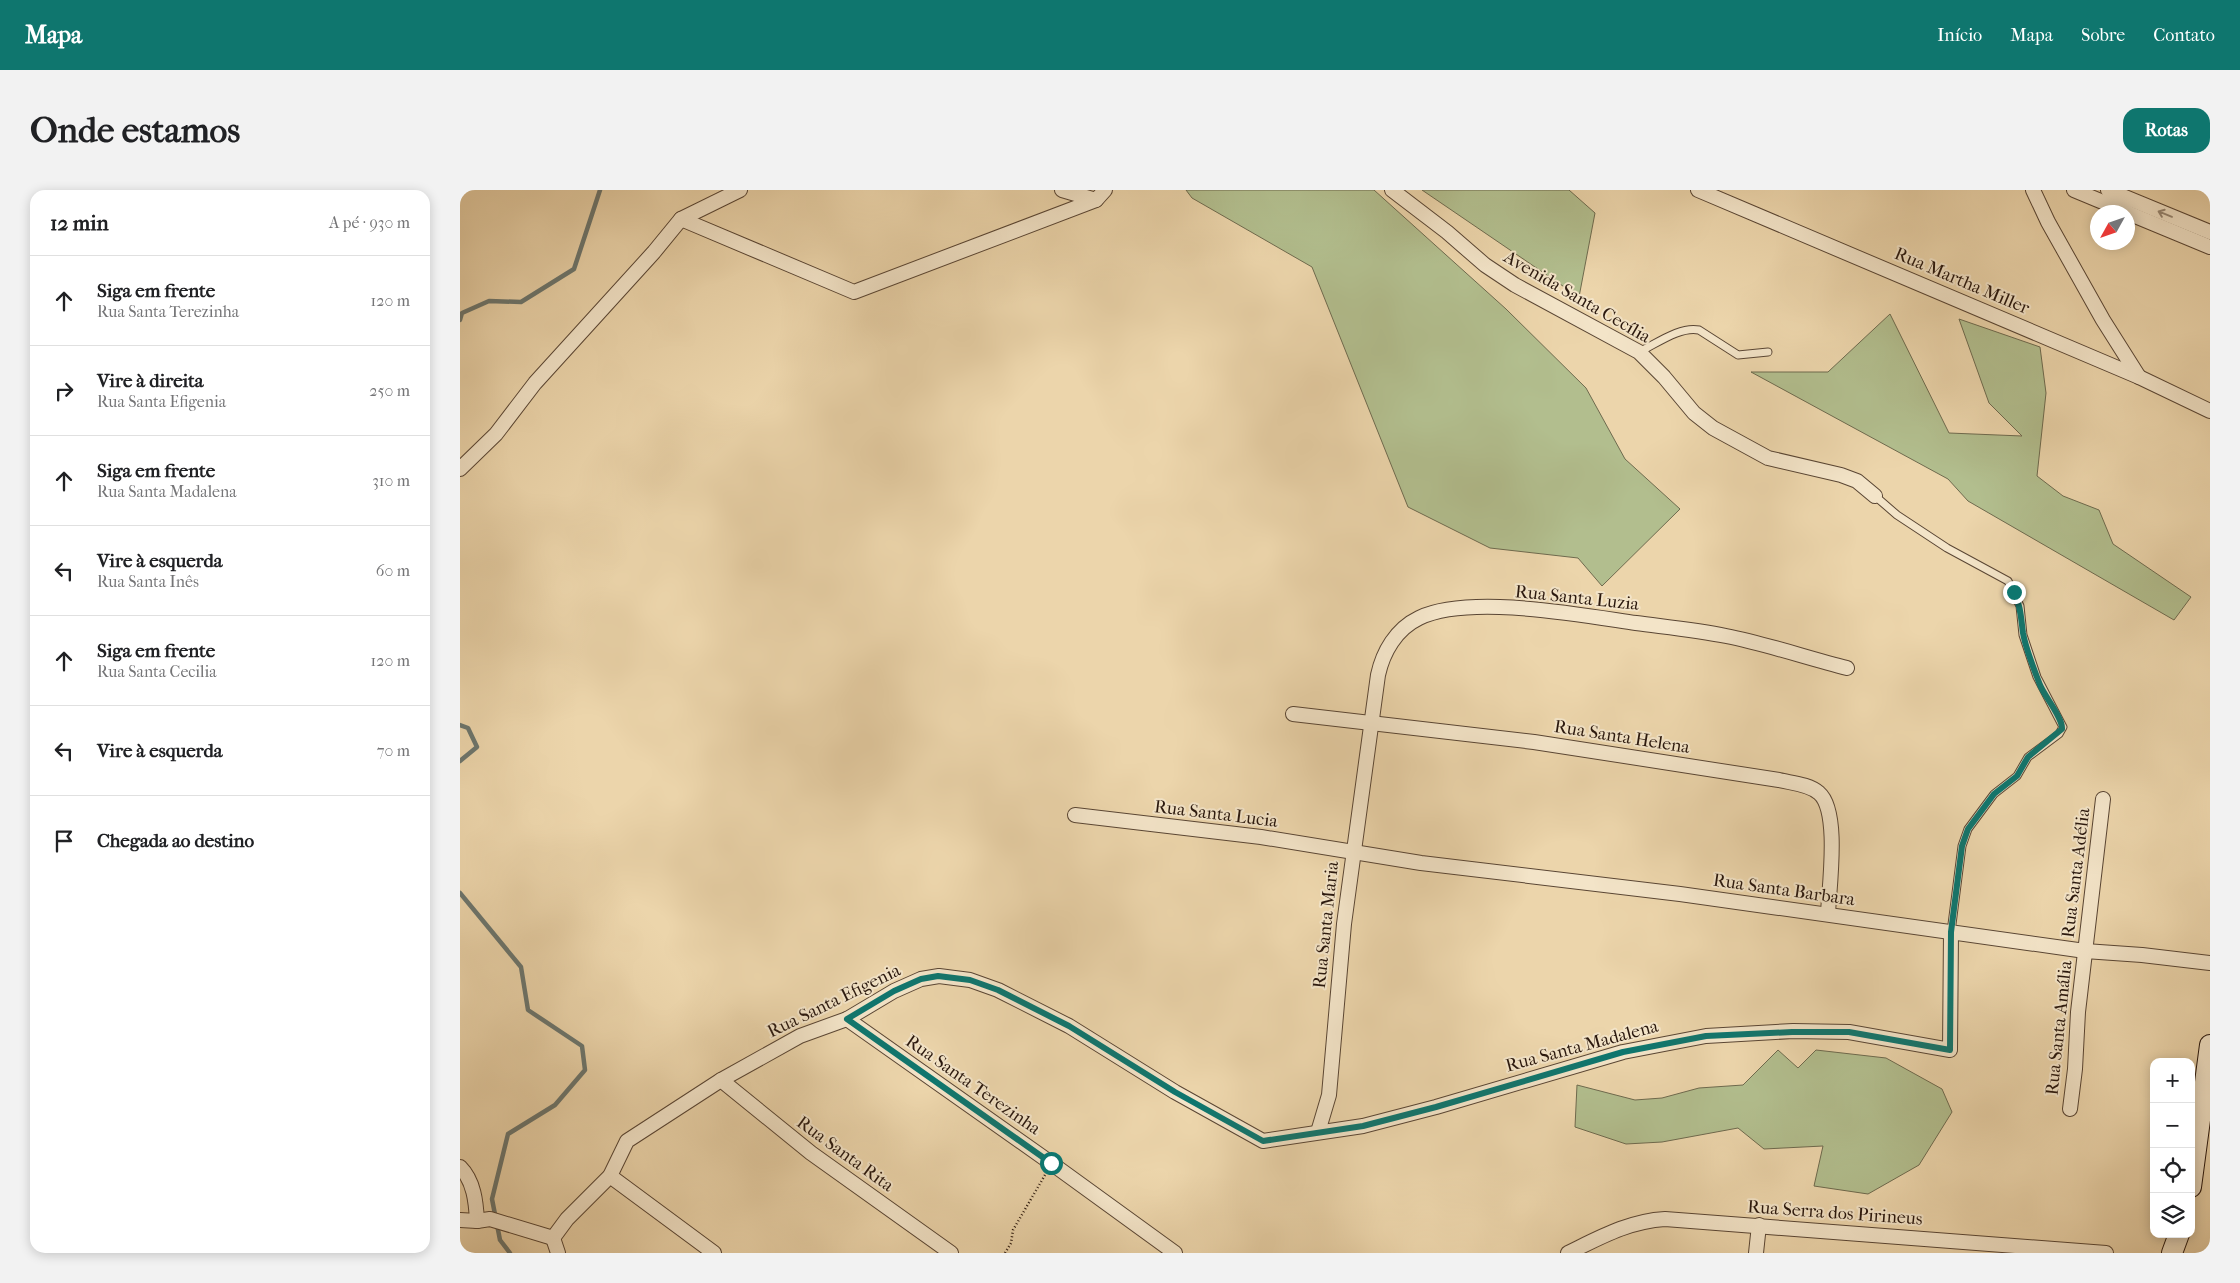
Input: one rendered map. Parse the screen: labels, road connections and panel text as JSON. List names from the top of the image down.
{
  "streets": {
    "street": [
      "Rua Martha Miller",
      "Avenida Santa Cecília",
      "Rua Santa Luzia",
      "Rua Santa Helena",
      "Rua Santa Lucia",
      "Rua Santa Adélia",
      "Rua Santa Barbara",
      "Rua Santa Maria",
      "Rua Santa Efigenia",
      "Rua Santa Amália",
      "Rua Santa Madalena",
      "Rua Santa Terezinha",
      "Rua Santa Rita",
      "Rua Serra dos Pirineus"
    ]
  },
  "crossings": [
    ["Rua Santa Luzia", "Rua Santa Helena"],
    ["Rua Santa Luzia", "Rua Santa Maria"],
    ["Rua Santa Helena", "Rua Santa Barbara"],
    ["Rua Santa Helena", "Rua Santa Maria"],
    ["Rua Santa Lucia", "Rua Santa Barbara"],
    ["Rua Santa Lucia", "Rua Santa Maria"],
    ["Rua Santa Adélia", "Rua Santa Barbara"],
    ["Rua Santa Adélia", "Rua Santa Amália"],
    ["Rua Santa Barbara", "Rua Santa Maria"],
    ["Rua Santa Barbara", "Rua Santa Amália"],
    ["Rua Santa Barbara", "Rua Santa Madalena"],
    ["Rua Santa Maria", "Rua Santa Efigenia"],
    ["Rua Santa Maria", "Rua Santa Madalena"],
    ["Rua Santa Efigenia", "Rua Santa Madalena"],
    ["Rua Santa Efigenia", "Rua Santa Terezinha"],
    ["Rua Santa Efigenia", "Rua Santa Rita"]
  ],
  "north": "bottom left",
  "page": {
    "header": "Mapa",
    "nav": [
      "Início",
      "Mapa",
      "Sobre",
      "Contato"
    ],
    "buttons": "Rotas",
    "title": "Onde estamos",
    "heading": ["12 min", "A pé · 930 m"],
    "list": [
      ["Siga em frente", "Rua Santa Terezinha", "120 m"],
      ["Vire à direita", "Rua Santa Efigenia", "250 m"],
      ["Siga em frente", "Rua Santa Madalena", "310 m"],
      ["Vire à esquerda", "Rua Santa Inês", "60 m"],
      ["Siga em frente", "Rua Santa Cecilia", "120 m"],
      ["Vire à esquerda", "70 m"],
      "Chegada ao destino"
    ],
    "map_buttons": ["+", "−"]
  }
}
